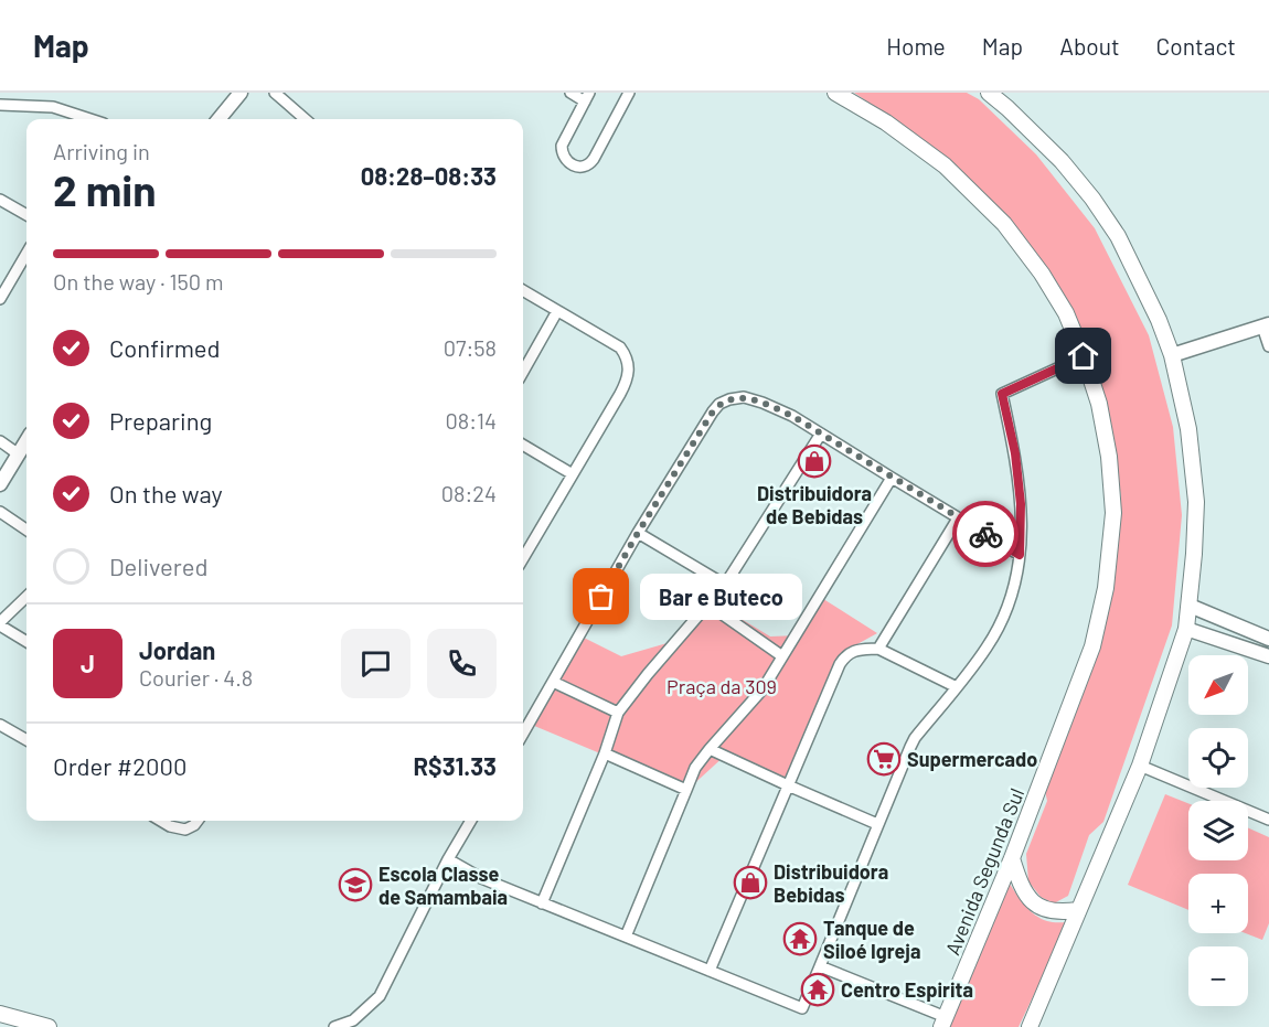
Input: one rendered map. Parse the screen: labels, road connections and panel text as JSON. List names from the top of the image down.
{
  "streets": {
    "main road": ["Avenida Segunda Sul"]
  },
  "parks": ["Praça da 309"],
  "places": {
    "shop": ["Distribuidora de Bebidas", "Distribuidora Bebidas"],
    "other": ["Bar e Buteco"],
    "supermarket": ["Supermercado"],
    "school or university": ["Escola Classe de Samambaia"],
    "temple": ["Tanque de Siloé Igreja", "Centro Espirita"]
  },
  "north": "bottom left",
  "page": {
    "header": "Map",
    "nav": [
      "Home",
      "Map",
      "About",
      "Contact"
    ],
    "heading": ["2 min", "Arriving in", "08:28–08:33"],
    "panel": [
      "Jordan",
      "Courier · 4.8",
      "Order #2000",
      "R$31.33"
    ],
    "bar": "On the way · 150 m",
    "list": [
      ["Confirmed", "07:58"],
      ["Preparing", "08:14"],
      ["On the way", "08:24"],
      "Delivered"
    ],
    "bubble": "Bar e Buteco",
    "round": "J",
    "map_buttons": ["+", "−"]
  }
}
